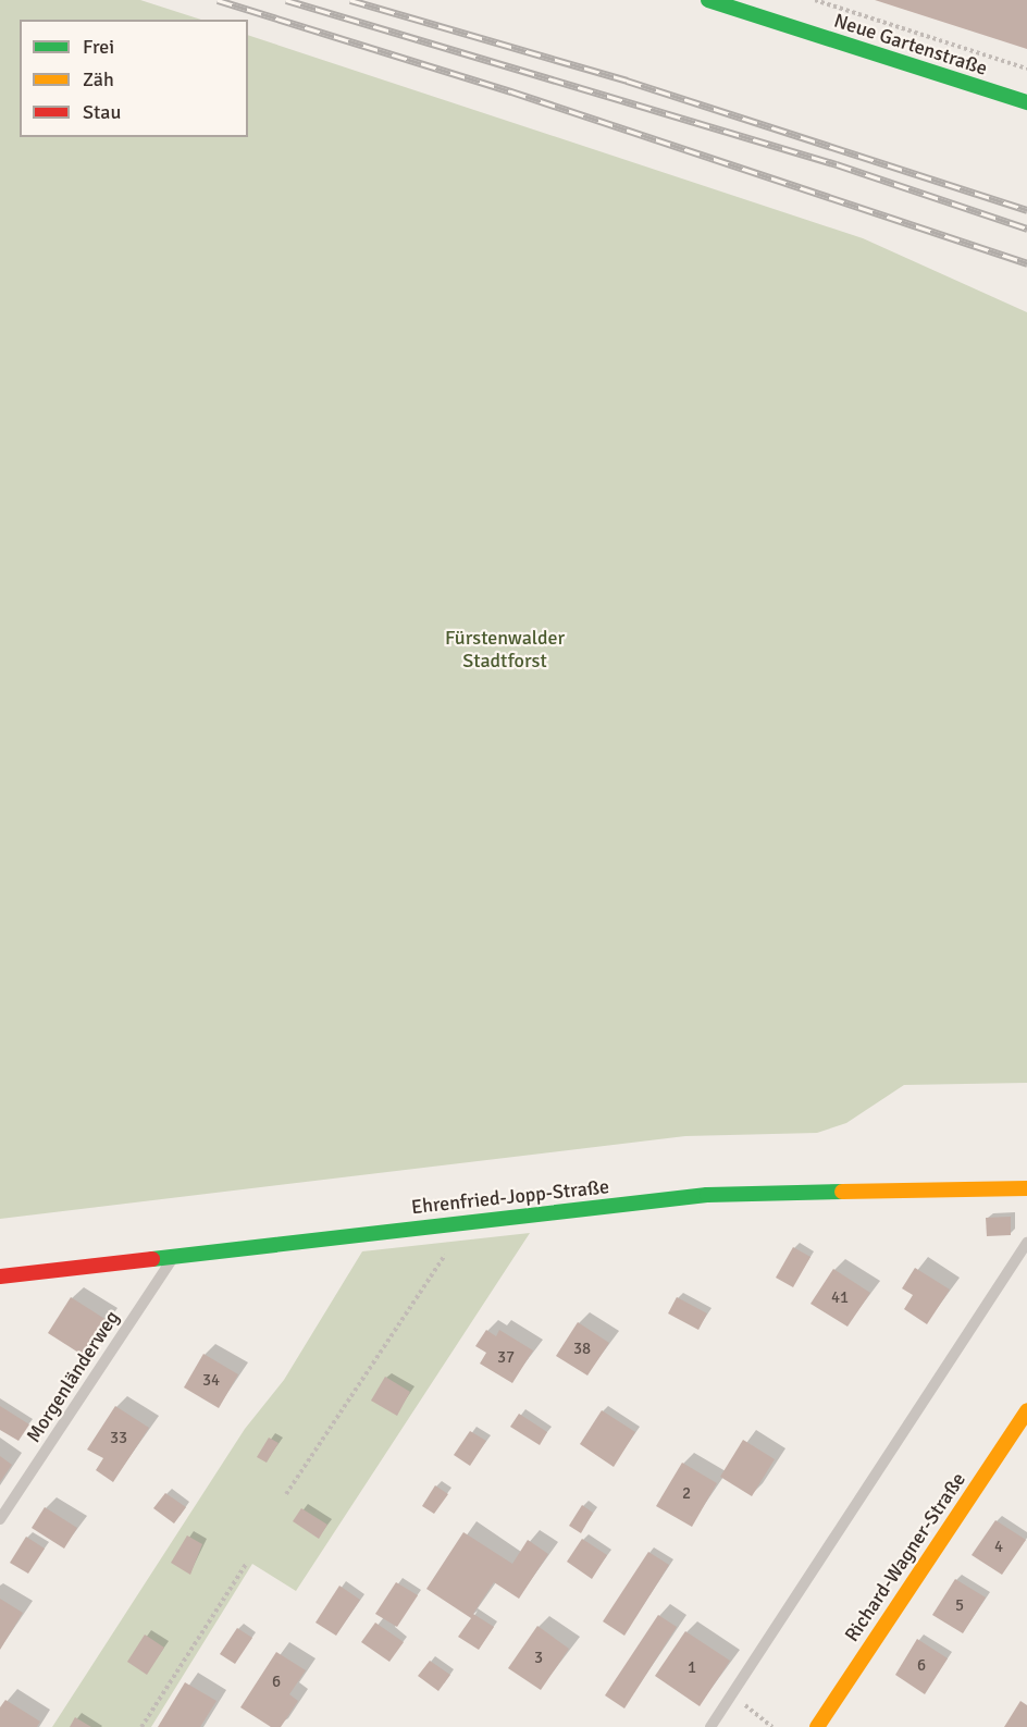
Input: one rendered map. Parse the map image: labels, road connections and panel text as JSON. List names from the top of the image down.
{
  "streets": {
    "street": ["Neue Gartenstraße", "Ehrenfried-Jopp-Straße", "Richard-Wagner-Straße"],
    "lane": ["Morgenländerweg"]
  },
  "crossings": [
    ["Ehrenfried-Jopp-Straße", "Morgenländerweg"]
  ],
  "parks": ["Fürstenwalder Stadtforst"],
  "house_numbers": [
    "41",
    "38",
    "37",
    "34",
    "33",
    "2",
    "4",
    "5",
    "3",
    "6",
    "1",
    "6"
  ],
  "legend": ["Frei", "Zäh", "Stau"]
}
